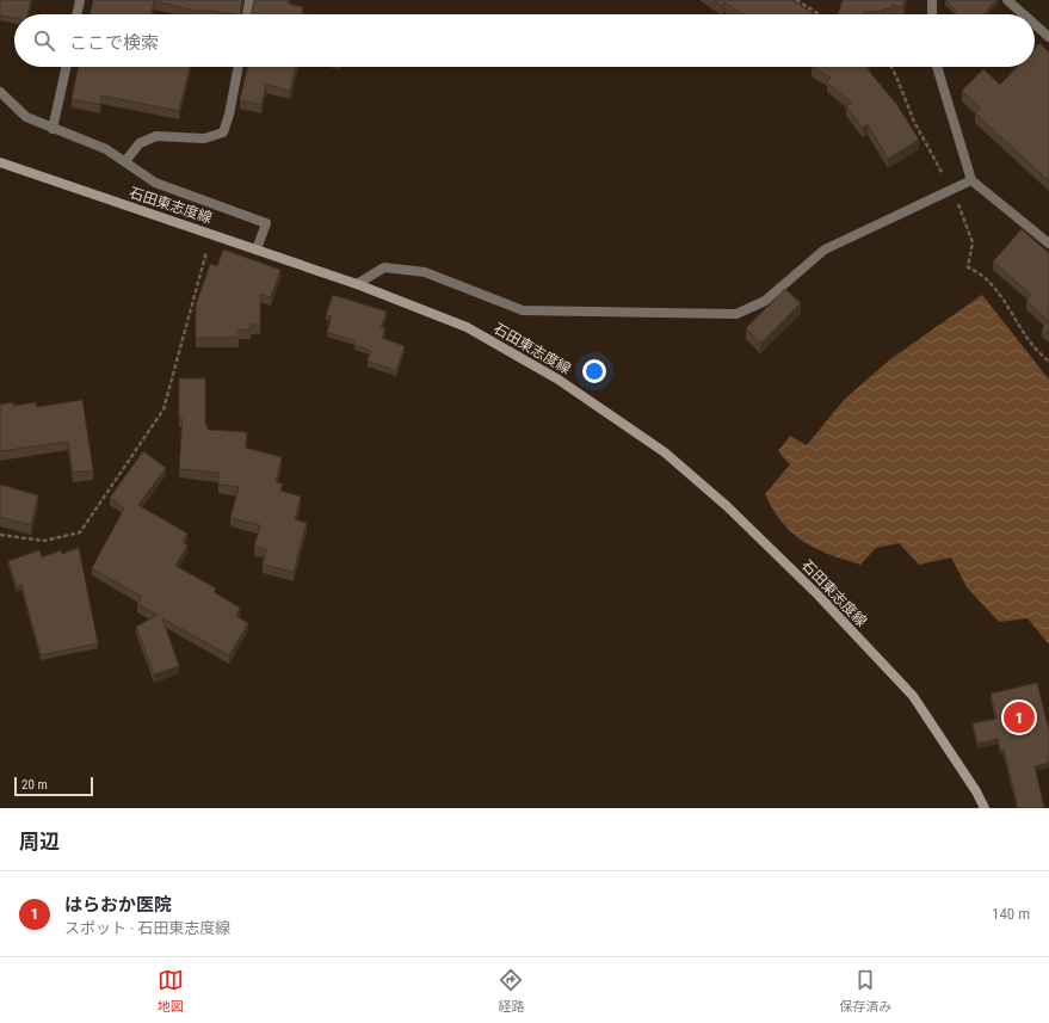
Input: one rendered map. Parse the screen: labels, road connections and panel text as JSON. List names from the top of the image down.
{
  "streets": {
    "main road": ["石田東志度線"]
  },
  "scale_bar": "20 m",
  "page": {
    "search": "ここで検索",
    "pins": "1",
    "scale": "20 m",
    "heading": "周辺",
    "list": [
      {
        "mark": "1",
        "name": "はらおか医院",
        "note": "スポット · 石田東志度線",
        "value": "140 m"
      }
    ],
    "nav": ["地図", "経路", "保存済み"]
  }
}
